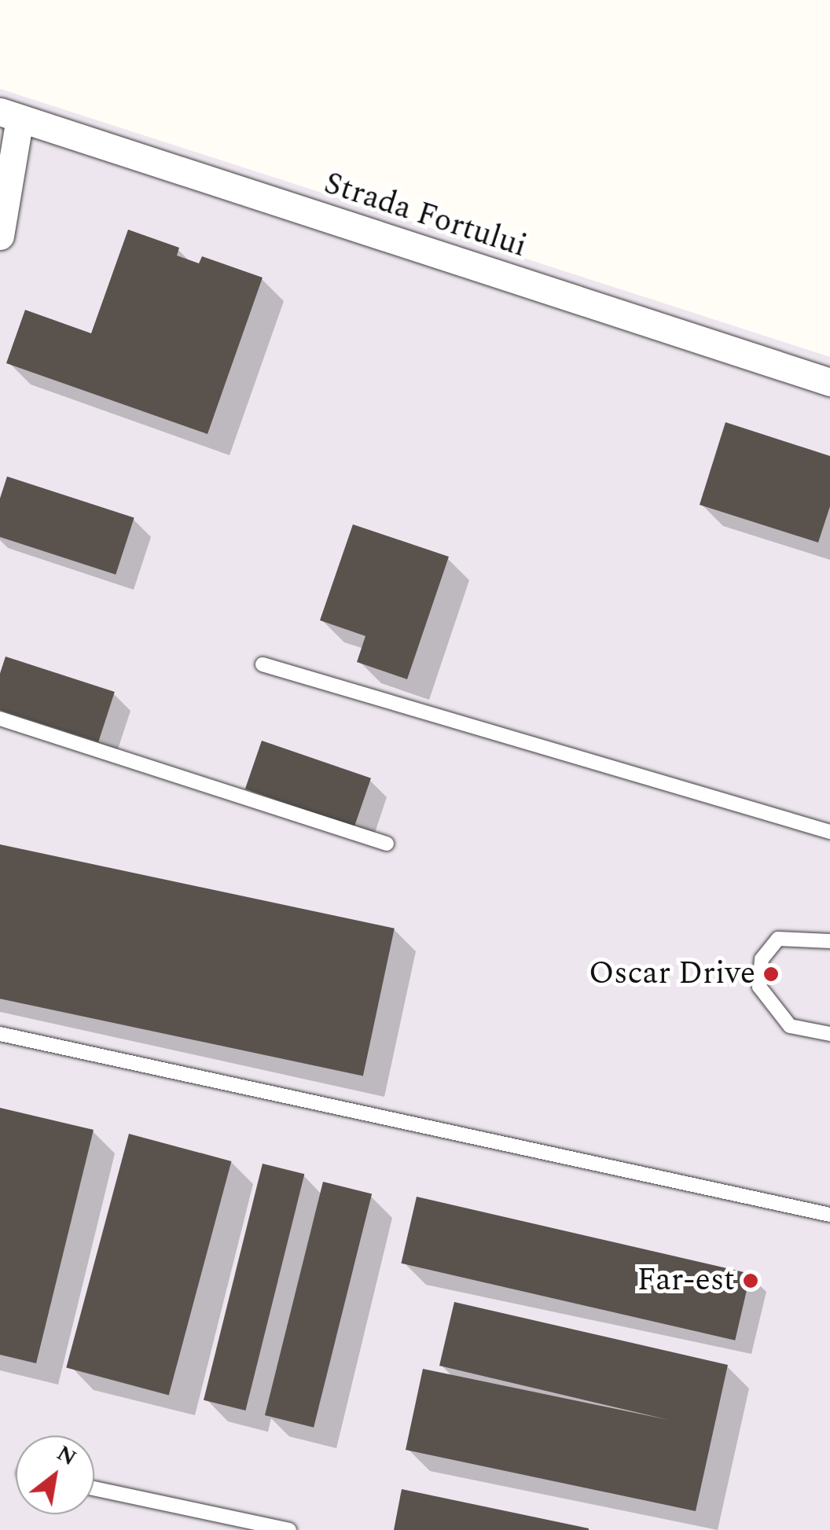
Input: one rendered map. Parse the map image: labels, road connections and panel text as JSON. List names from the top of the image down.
{
  "streets": {
    "street": ["Strada Fortului"]
  },
  "places": ["Oscar Drive", "Far-est"],
  "north": "top right"
}
